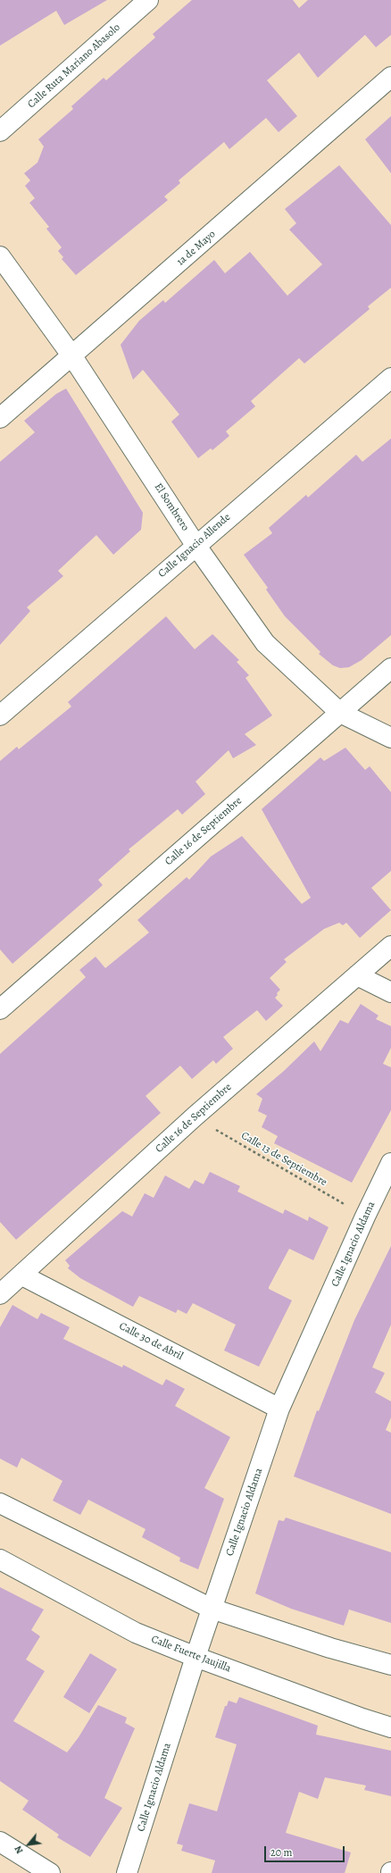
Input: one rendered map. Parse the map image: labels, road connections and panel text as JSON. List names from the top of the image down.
{
  "streets": {
    "street": [
      "Calle Ruta Mariano Abasolo",
      "1a de Mayo",
      "El Sombrero",
      "Calle Ignacio Allende",
      "Calle 16 de Septiembre",
      "Calle Ignacio Aldama",
      "Calle 30 de Abril",
      "Calle Fuerte Jaujilla"
    ],
    "path": ["Calle 13 de Septiembre"]
  },
  "crossings": [
    ["1a de Mayo", "El Sombrero"],
    ["El Sombrero", "Calle Ignacio Allende"],
    ["El Sombrero", "Calle 16 de Septiembre"],
    ["Calle 16 de Septiembre", "Calle 13 de Septiembre"],
    ["Calle 16 de Septiembre", "Calle 30 de Abril"],
    ["Calle 13 de Septiembre", "Calle Ignacio Aldama"],
    ["Calle Ignacio Aldama", "Calle 30 de Abril"],
    ["Calle Ignacio Aldama", "Calle Fuerte Jaujilla"]
  ],
  "scale_bar": "20 m",
  "north": "bottom left"
}
